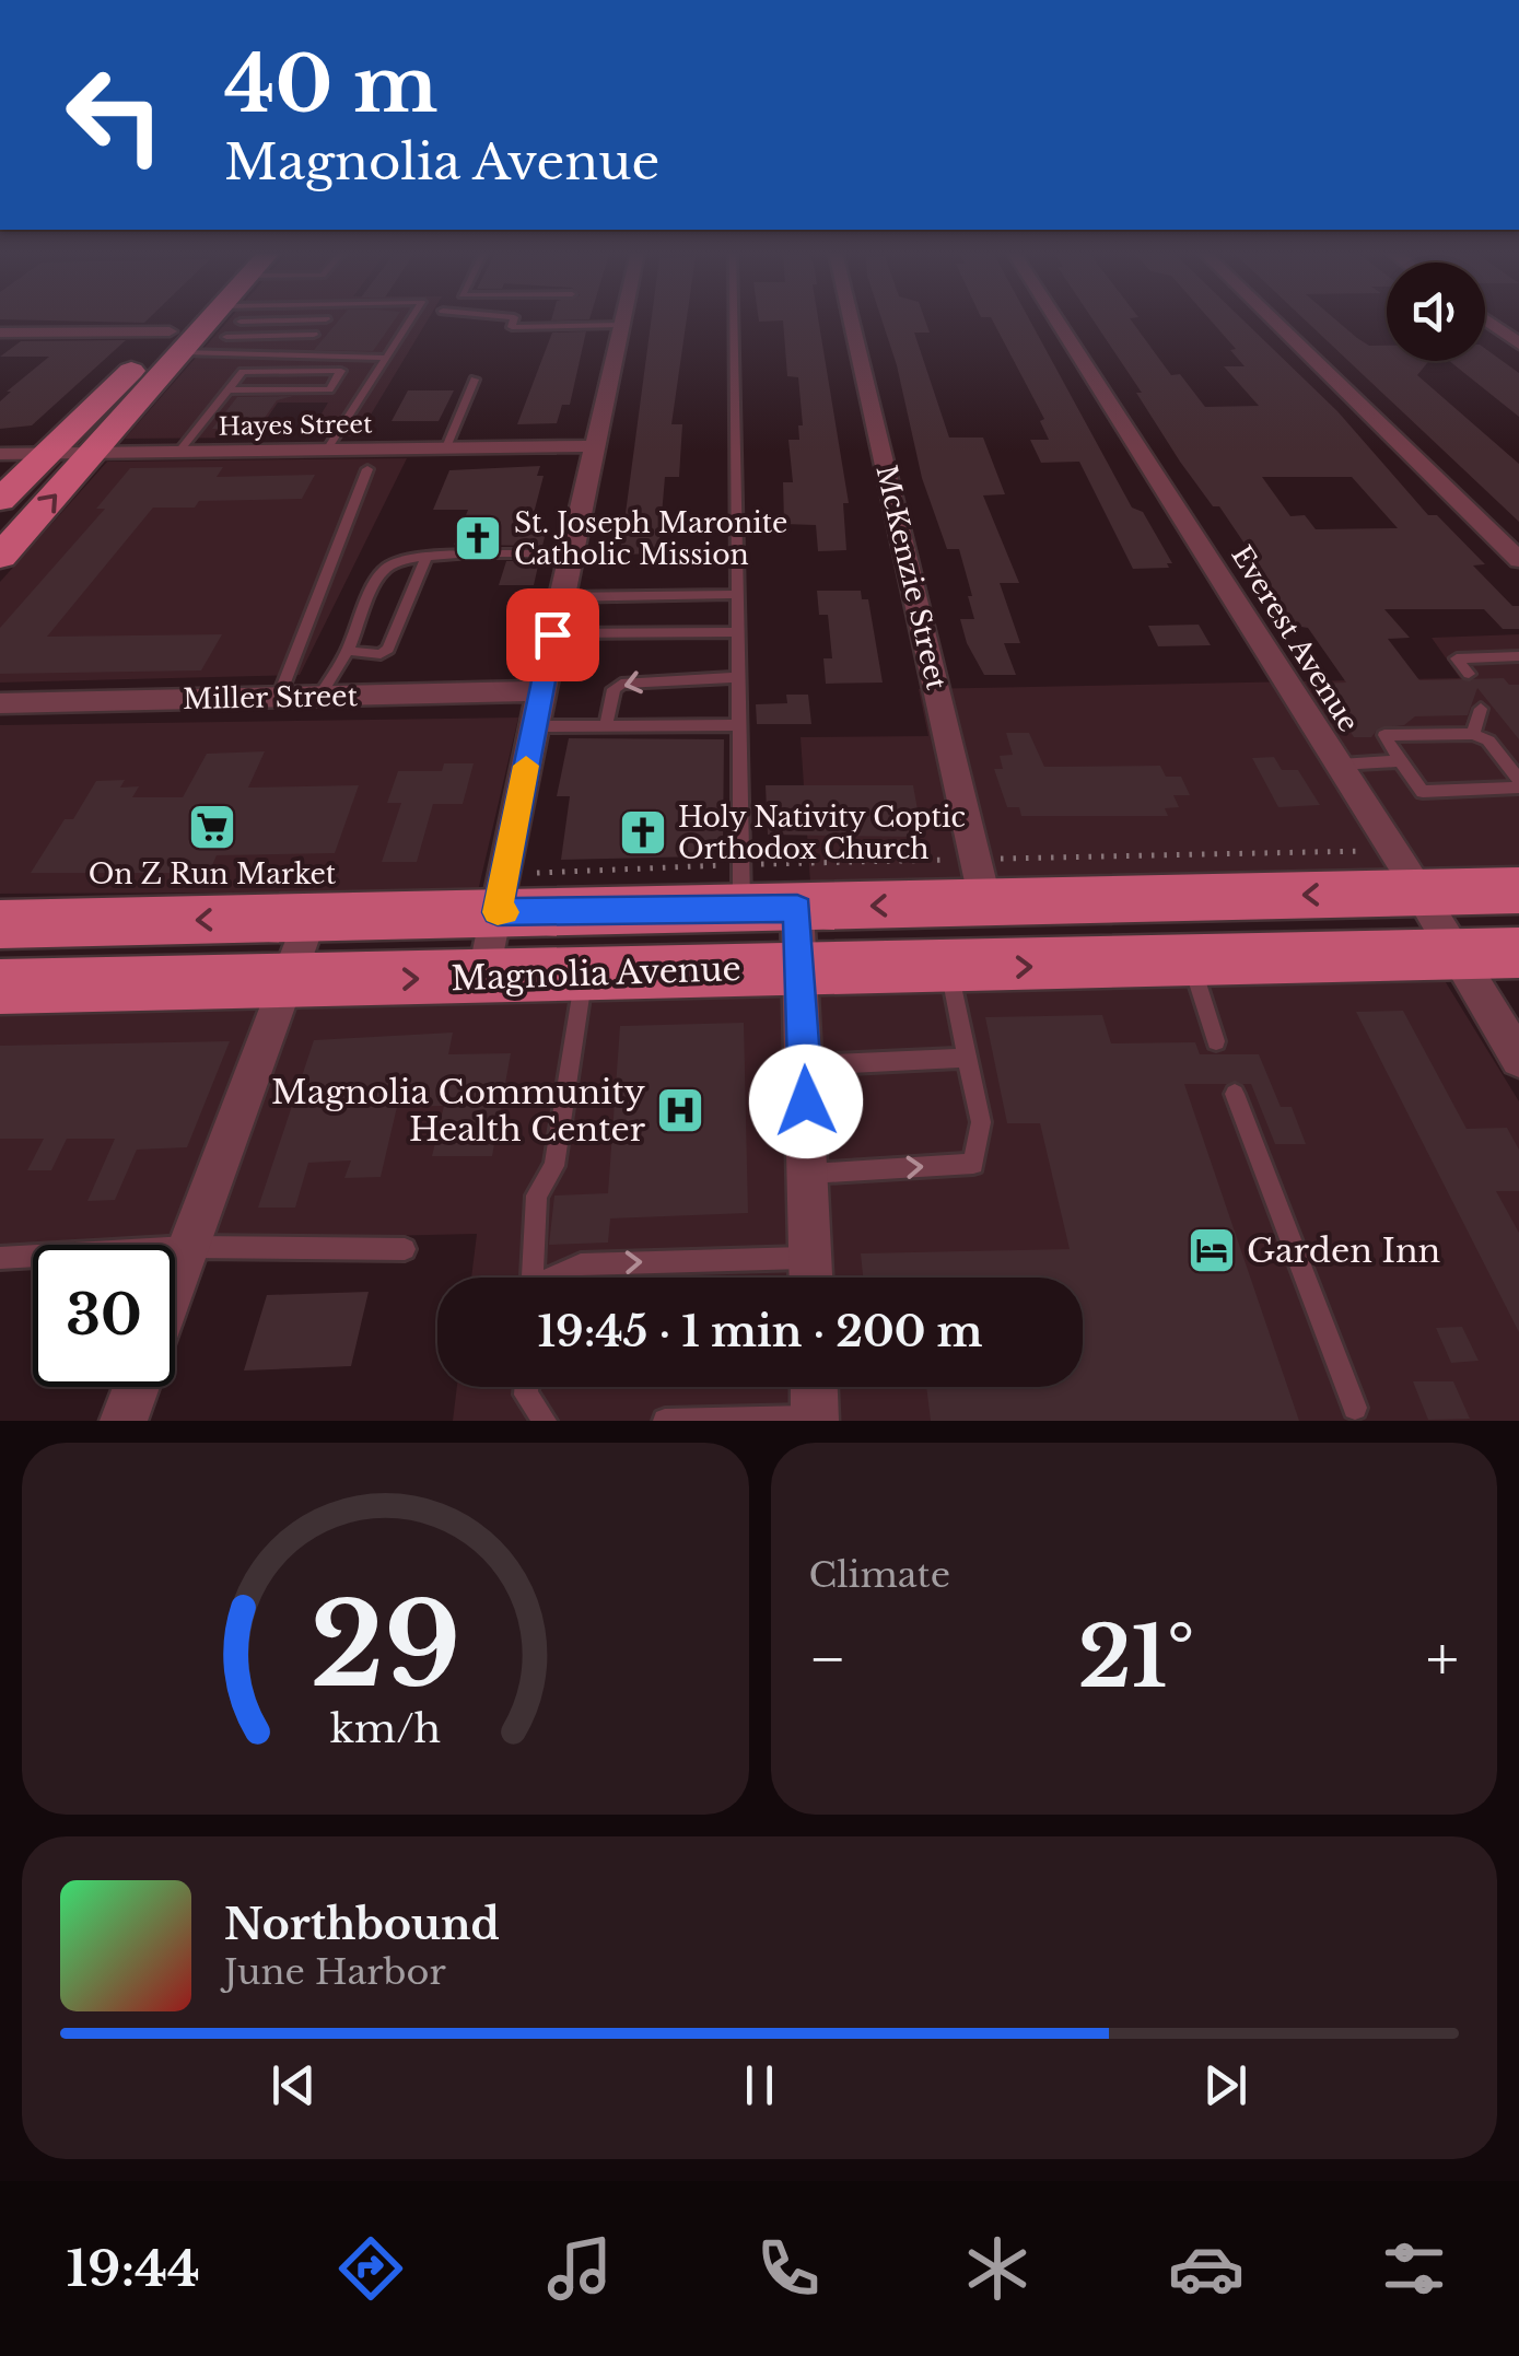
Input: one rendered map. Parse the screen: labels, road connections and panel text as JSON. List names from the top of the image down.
{
  "streets": {
    "main road": ["Magnolia Avenue"],
    "street": [
      "Hayes Street",
      "McKenzie Street",
      "Everest Avenue",
      "Miller Street"
    ]
  },
  "crossings": [
    ["McKenzie Street", "Magnolia Avenue"],
    ["Everest Avenue", "Magnolia Avenue"]
  ],
  "places": {
    "church": ["St. Joseph Maronite Catholic Mission", "Holy Nativity Coptic Orthodox Church"],
    "supermarket": ["On Z Run Market"],
    "hospital": ["Magnolia Community Health Center"],
    "hotel": ["Garden Inn"]
  },
  "page": {
    "turn": ["40 m", "Magnolia Avenue"],
    "limit": "30",
    "trip": "19:45 · 1 min · 200 m",
    "tile": "Climate",
    "heat": ["−", "21°", "+"],
    "song": ["Northbound", "June Harbor"],
    "tabs": "19:44",
    "gauge": ["29", "km/h"]
  }
}
